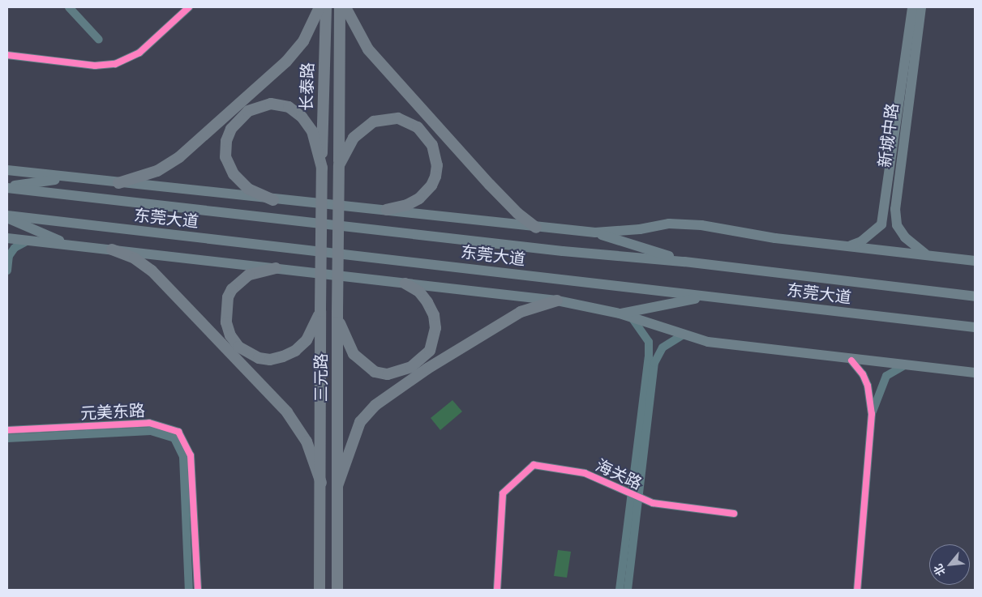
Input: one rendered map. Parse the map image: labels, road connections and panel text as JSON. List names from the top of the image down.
{
  "streets": {
    "highway": ["长泰路", "三元路"],
    "main road": ["新城中路", "东莞大道"],
    "street": ["元美东路", "海关路"]
  },
  "crossings": [
    ["长泰路", "三元路"]
  ],
  "north": "bottom left"
}
